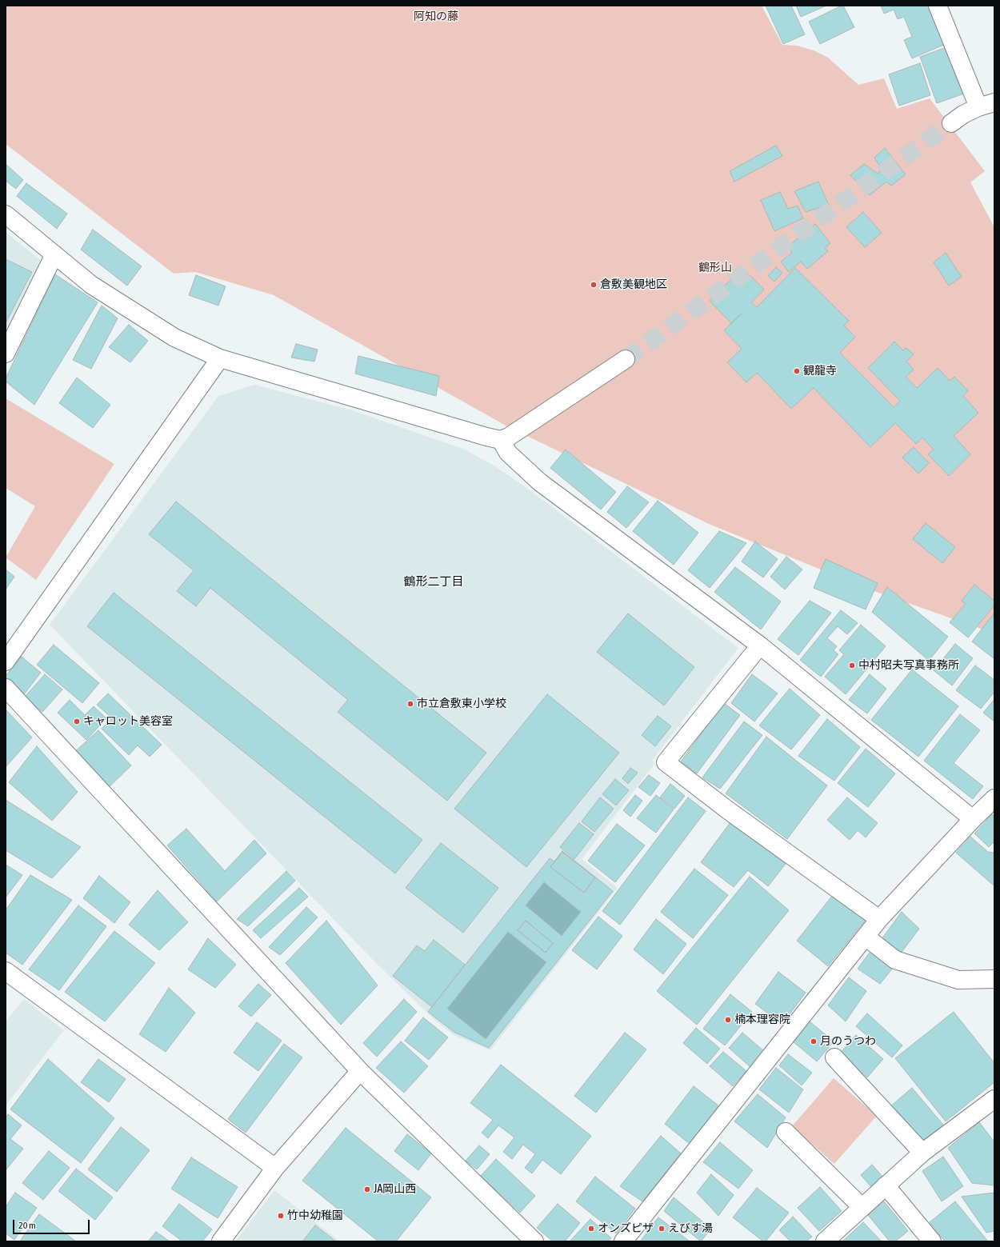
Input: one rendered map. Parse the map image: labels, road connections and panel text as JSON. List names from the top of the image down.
{
  "districts": ["鶴形二丁目"],
  "parks": ["阿知の藤", "鶴形山"],
  "places": [
    "倉敷美観地区",
    "観龍寺",
    "中村昭夫写真事務所",
    "市立倉敷東小学校",
    "キャロット美容室",
    "楠本理容院",
    "月のうつわ",
    "JA岡山西",
    "竹中幼稚園",
    "オンズピザ",
    "えびす湯"
  ],
  "scale_bar": "20 m"
}
